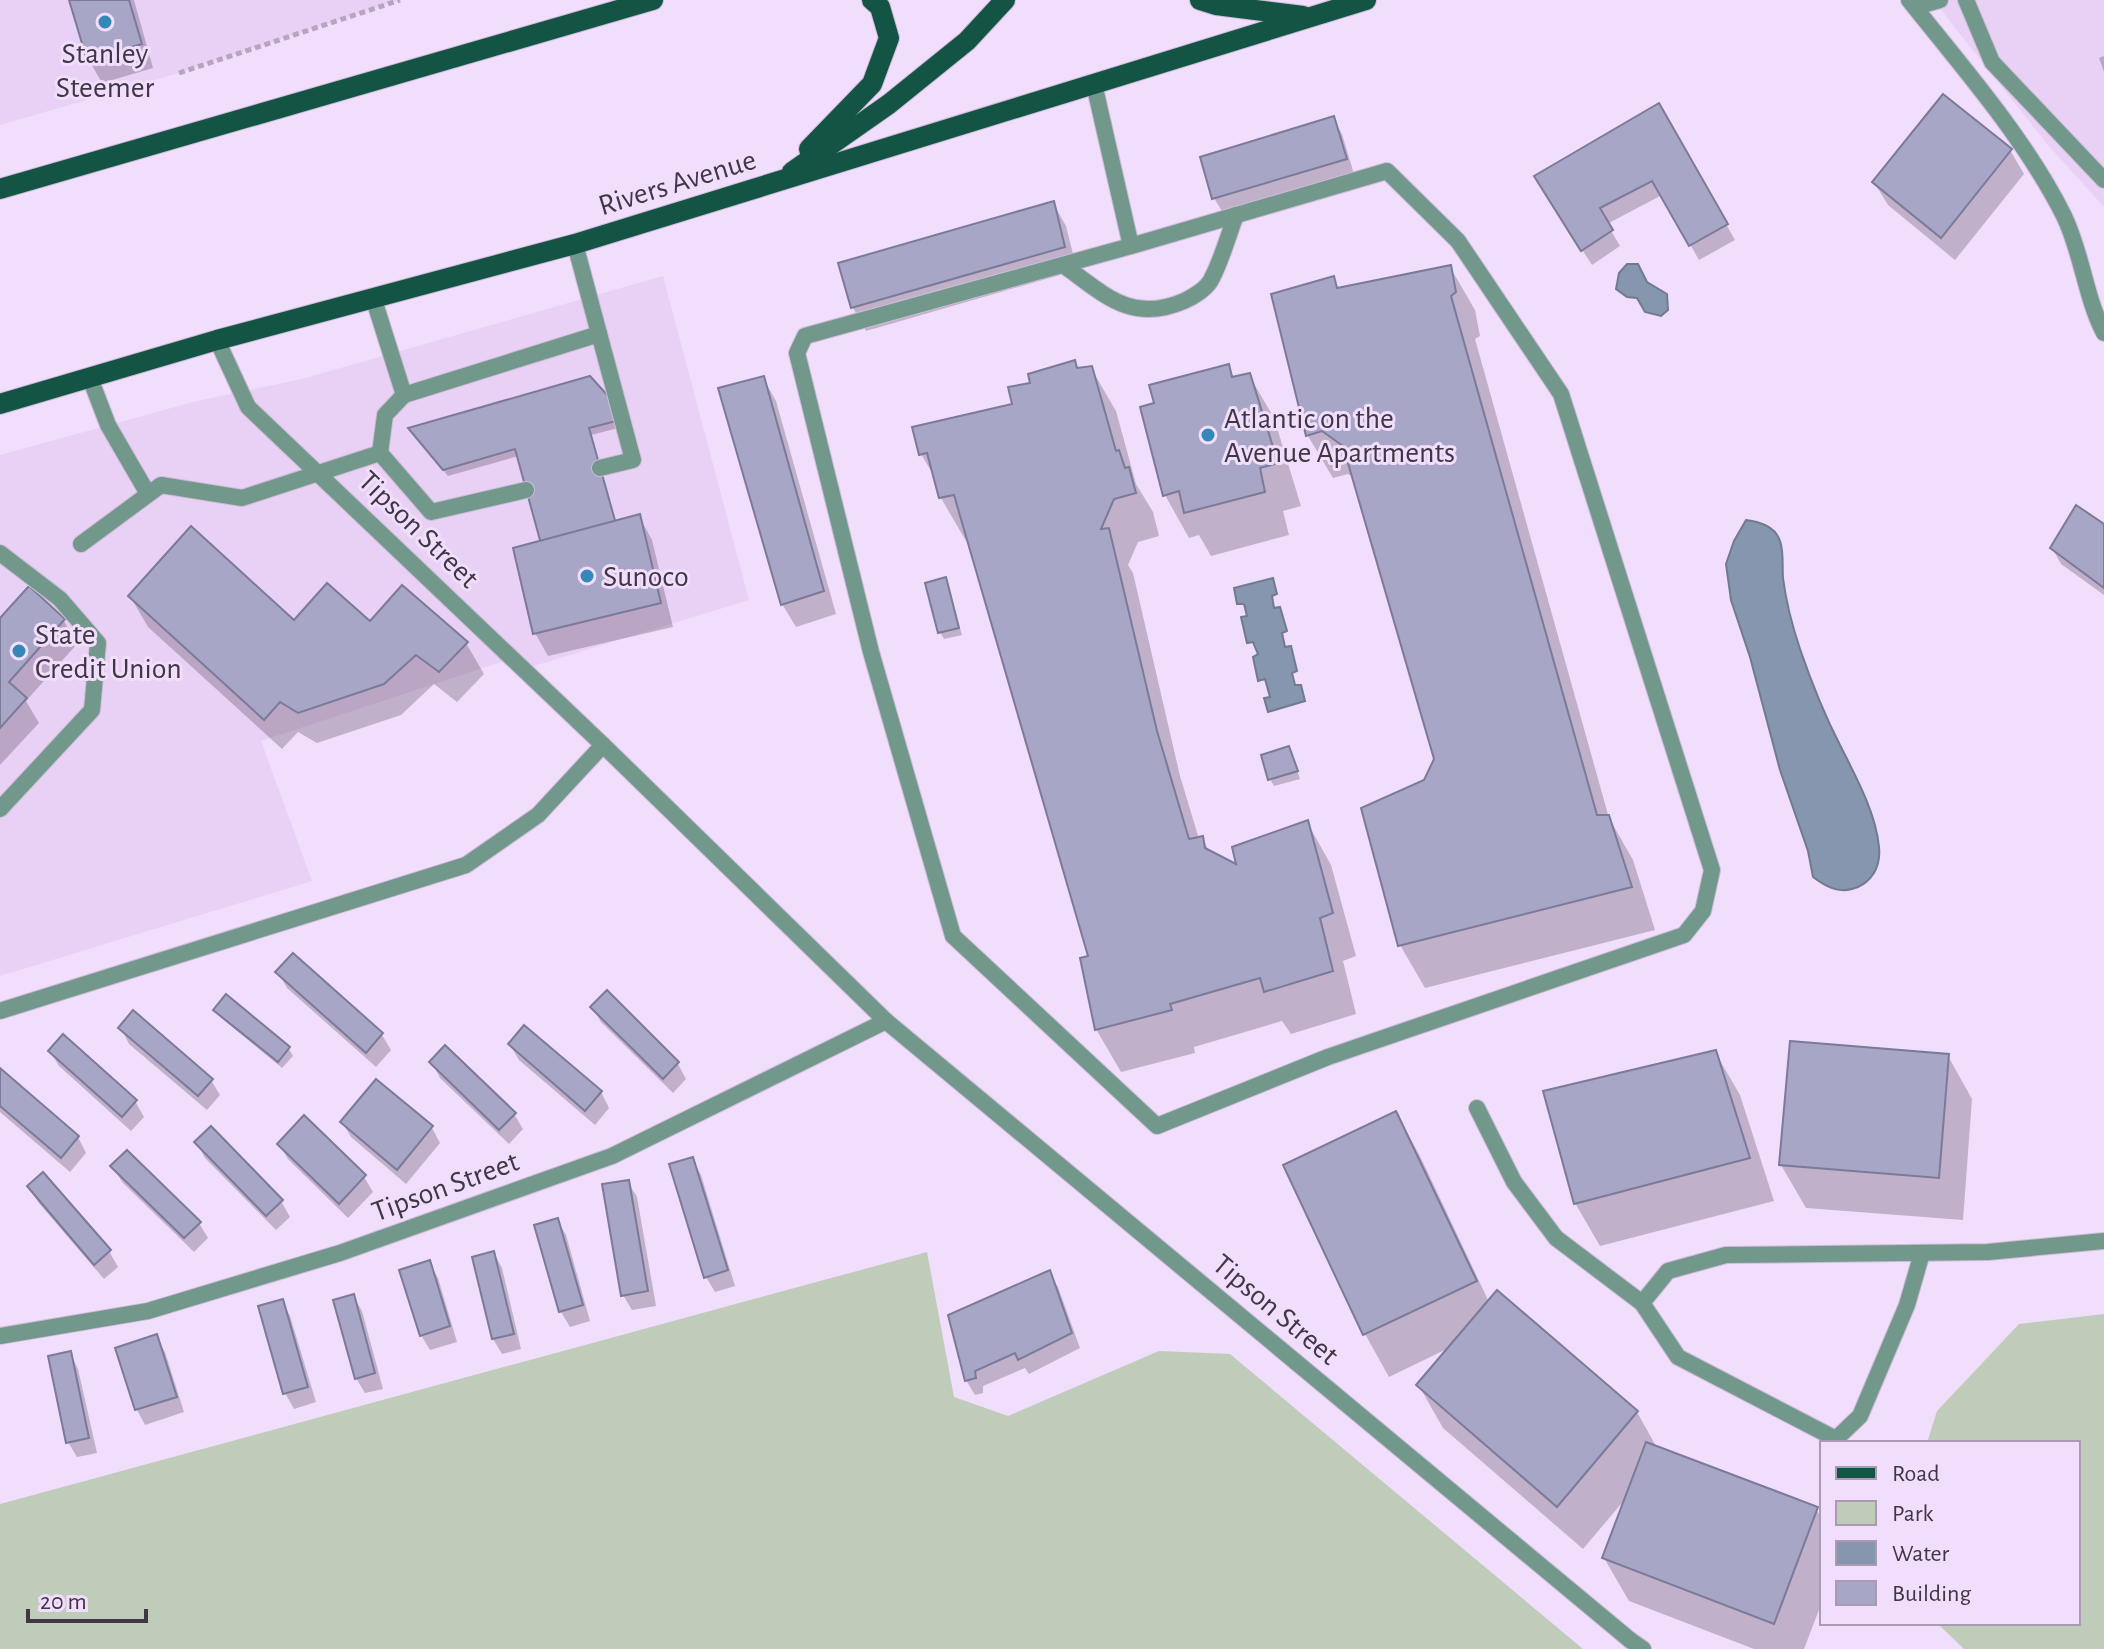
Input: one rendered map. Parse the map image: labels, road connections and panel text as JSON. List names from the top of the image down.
{
  "streets": {
    "main road": ["Rivers Avenue"],
    "street": ["Tipson Street"]
  },
  "crossings": [
    ["Rivers Avenue", "Tipson Street"]
  ],
  "places": [
    "Stanley Steemer",
    "Atlantic on the Avenue Apartments",
    "Sunoco",
    "State Credit Union"
  ],
  "legend": [
    "Road",
    "Park",
    "Water",
    "Building"
  ],
  "scale_bar": "20 m"
}
